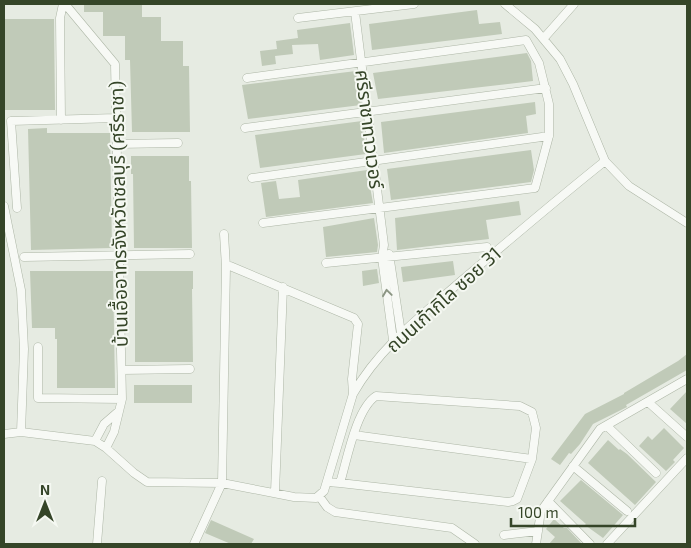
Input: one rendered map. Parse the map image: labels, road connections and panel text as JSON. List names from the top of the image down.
{
  "streets": {
    "street": ["ศรีราชาทาวเวอร์", "บ้านเอื้ออาทรจังหวัดชลบุรี (ศรีราชา)", "ถนนเก้ากิโล ซอย 31"]
  },
  "crossings": [
    ["ศรีราชาทาวเวอร์", "ถนนเก้ากิโล ซอย 31"]
  ],
  "scale_bar": "100 m",
  "north": "top"
}
